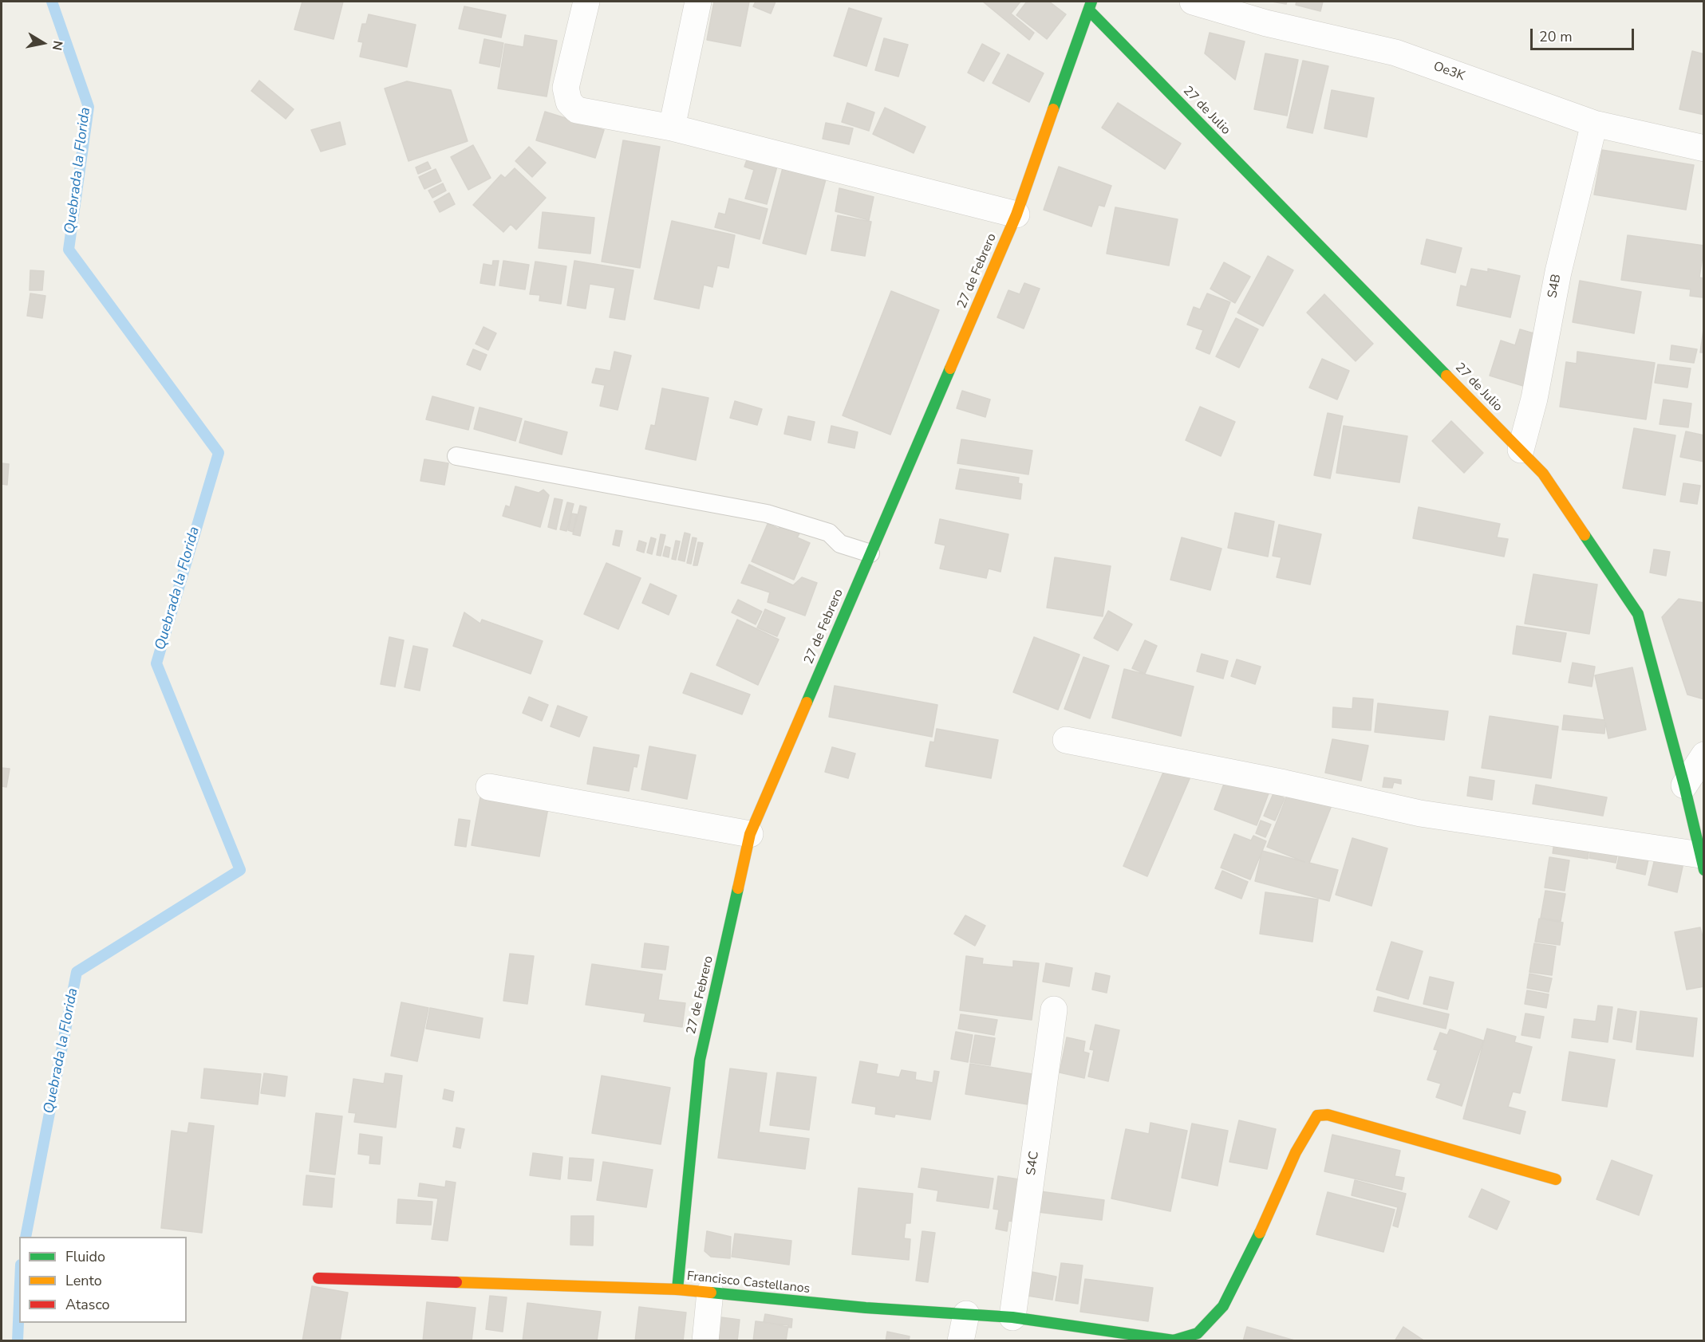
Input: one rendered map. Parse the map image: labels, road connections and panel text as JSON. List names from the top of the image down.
{
  "streets": {
    "street": [
      "Oe3K",
      "27 de Julio",
      "27 de Febrero",
      "S4B",
      "S4C",
      "Francisco Castellanos"
    ]
  },
  "crossings": [
    ["Oe3K", "S4B"],
    ["27 de Julio", "27 de Febrero"],
    ["27 de Julio", "S4B"],
    ["27 de Febrero", "Francisco Castellanos"],
    ["S4C", "Francisco Castellanos"]
  ],
  "water": ["Quebrada la Florida"],
  "legend": ["Fluido", "Lento", "Atasco"],
  "scale_bar": "20 m",
  "north": "right"
}
